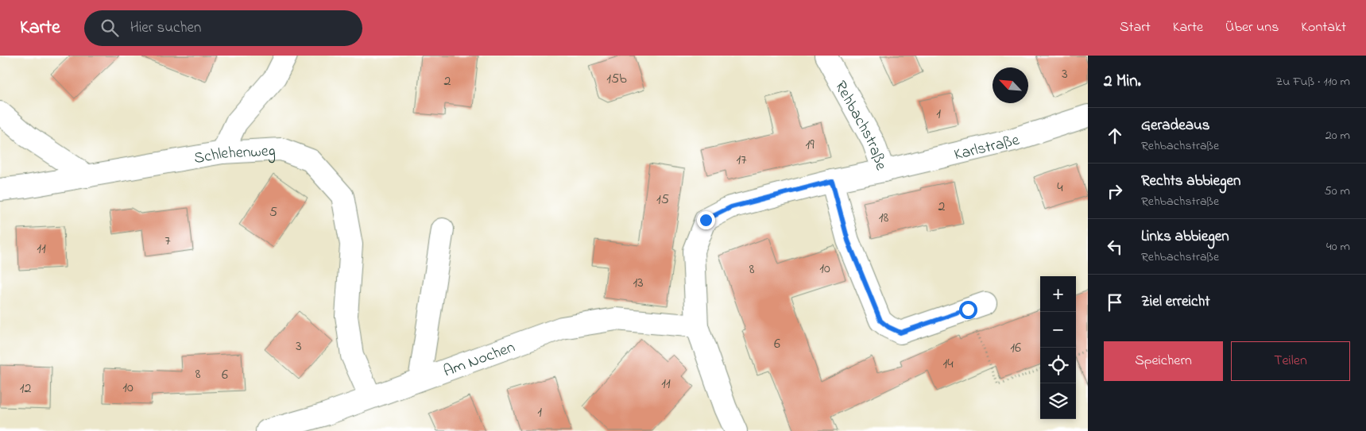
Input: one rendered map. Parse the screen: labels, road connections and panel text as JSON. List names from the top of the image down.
{
  "streets": {
    "street": [
      "Rehbachstraße",
      "Karlstraße",
      "Schlehenweg",
      "Am Nochen"
    ]
  },
  "crossings": [
    ["Rehbachstraße", "Karlstraße"],
    ["Rehbachstraße", "Am Nochen"],
    ["Schlehenweg", "Am Nochen"]
  ],
  "house_numbers": [
    "3",
    "15b",
    "2",
    "1",
    "19",
    "17",
    "4",
    "15",
    "2",
    "5",
    "18",
    "7",
    "11",
    "10",
    "8",
    "13",
    "6",
    "3",
    "16",
    "14",
    "8",
    "6",
    "11",
    "10",
    "12",
    "1"
  ],
  "north": "top left",
  "page": {
    "header": "Karte",
    "search": "Hier suchen",
    "nav": [
      "Start",
      "Karte",
      "Über uns",
      "Kontakt"
    ],
    "heading": ["2 Min.", "Zu Fuß · 110 m"],
    "list": [
      ["Geradeaus", "Rehbachstraße", "20 m"],
      ["Rechts abbiegen", "Rehbachstraße", "50 m"],
      ["Links abbiegen", "Rehbachstraße", "40 m"],
      "Ziel erreicht"
    ],
    "map_buttons": ["+", "−"],
    "buttons": ["Speichern", "Teilen"]
  }
}
